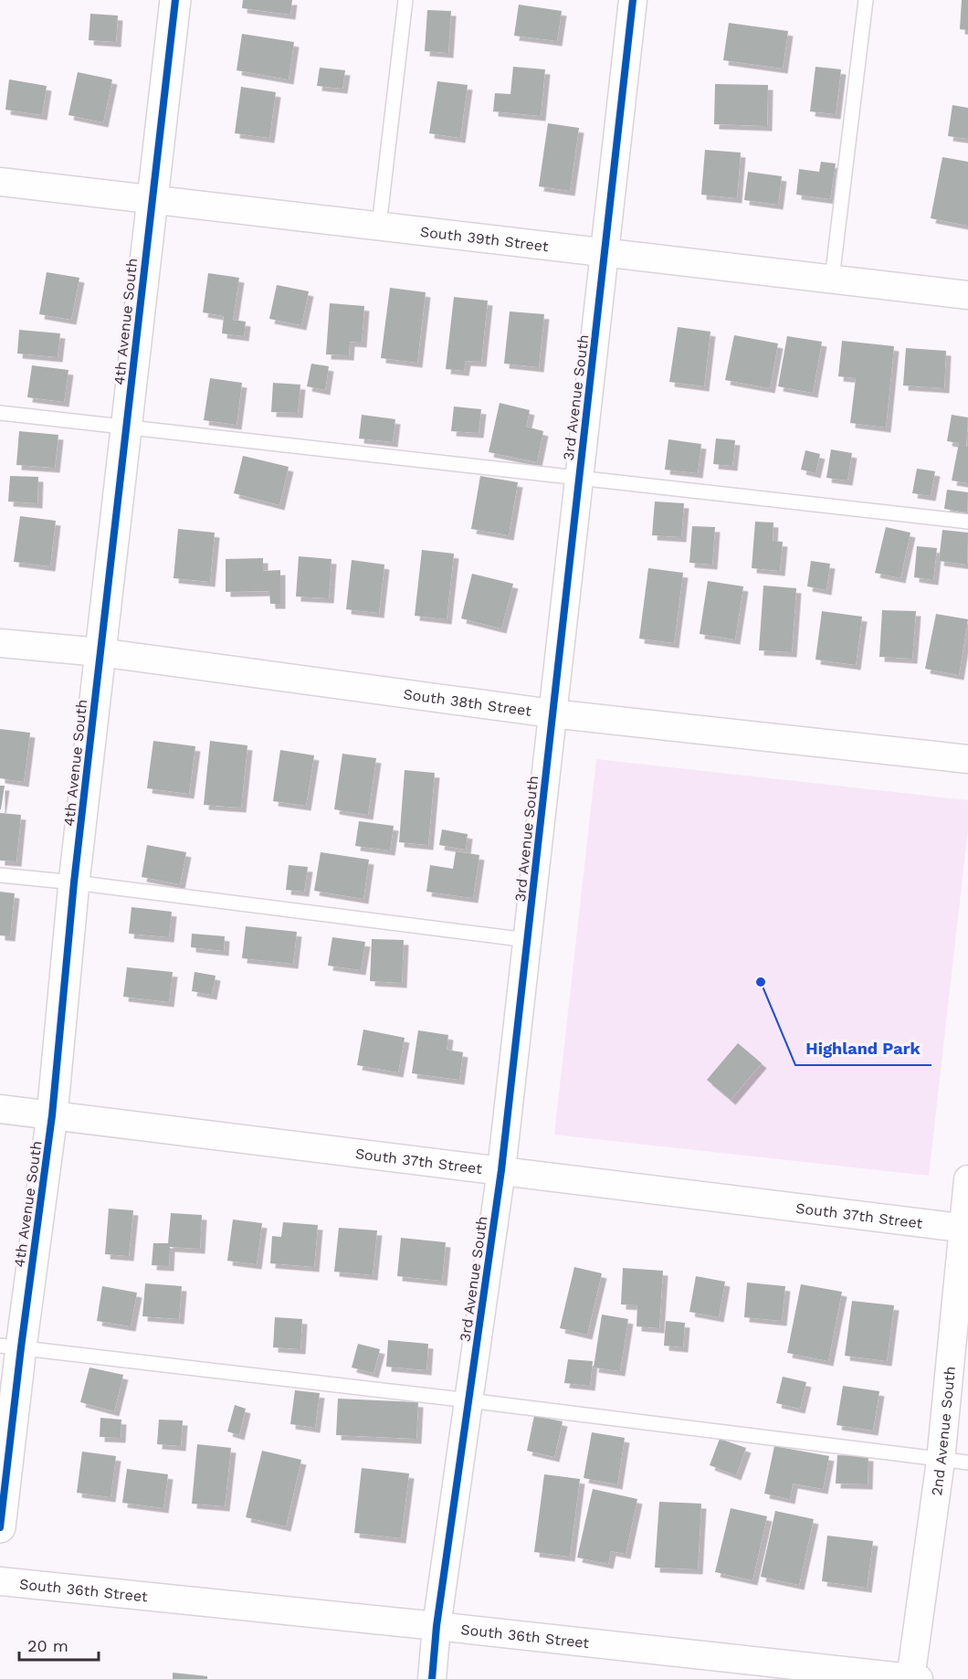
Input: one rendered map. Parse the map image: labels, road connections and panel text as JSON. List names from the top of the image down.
{
  "streets": {
    "street": [
      "South 39th Street",
      "4th Avenue South",
      "3rd Avenue South",
      "South 38th Street",
      "South 37th Street",
      "2nd Avenue South",
      "South 36th Street"
    ]
  },
  "crossings": [
    ["South 39th Street", "4th Avenue South"],
    ["South 39th Street", "3rd Avenue South"],
    ["4th Avenue South", "South 38th Street"],
    ["4th Avenue South", "South 37th Street"],
    ["3rd Avenue South", "South 38th Street"],
    ["3rd Avenue South", "South 37th Street"],
    ["3rd Avenue South", "South 36th Street"],
    ["South 37th Street", "2nd Avenue South"],
    ["2nd Avenue South", "South 36th Street"]
  ],
  "places": ["Highland Park"],
  "scale_bar": "20 m"
}
